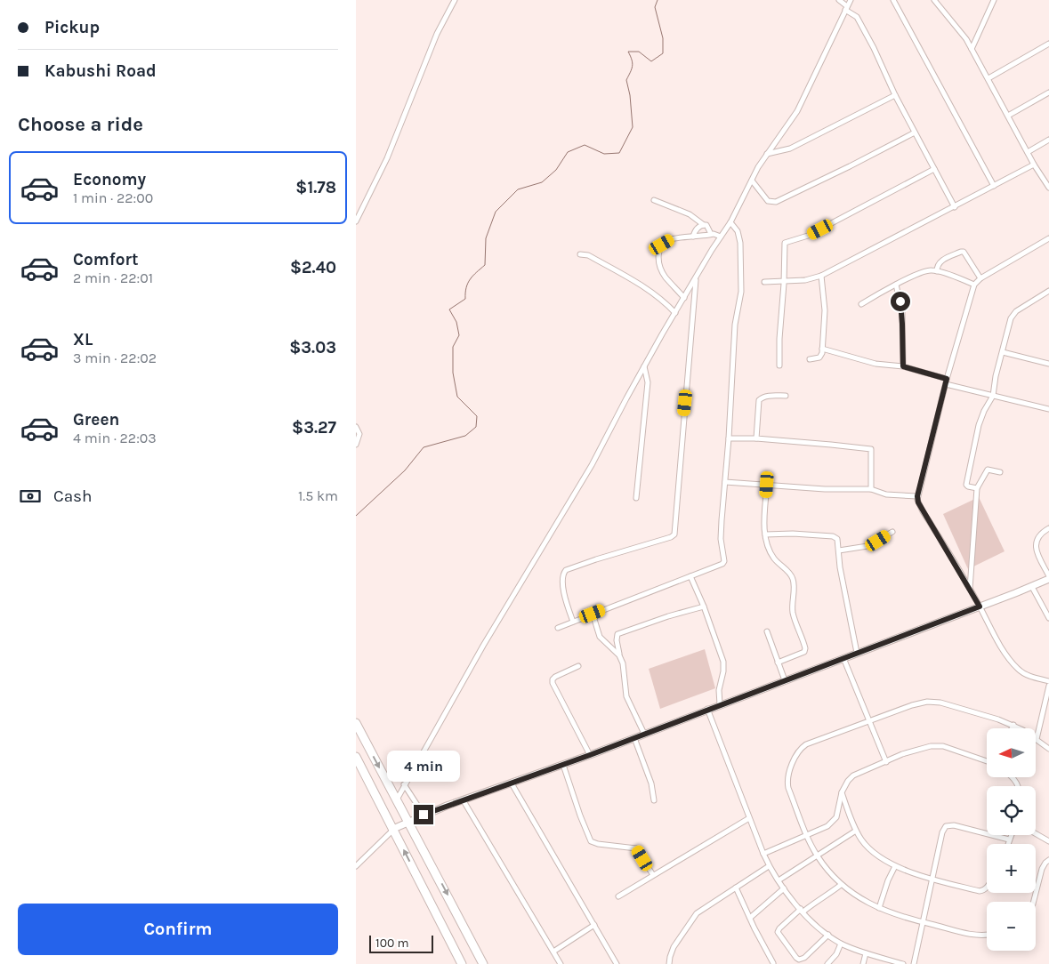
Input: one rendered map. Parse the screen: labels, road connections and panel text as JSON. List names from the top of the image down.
{
  "scale_bar": "100 m",
  "north": "left",
  "page": {
    "banner": ["Pickup", "Kabushi Road"],
    "heading": "Choose a ride",
    "list": [
      {
        "name": "Economy",
        "note": "1 min · 22:00",
        "value": "$1.78"
      },
      {
        "name": "Comfort",
        "note": "2 min · 22:01",
        "value": "$2.40"
      },
      {
        "name": "XL",
        "note": "3 min · 22:02",
        "value": "$3.03"
      },
      {
        "name": "Green",
        "note": "4 min · 22:03",
        "value": "$3.27"
      }
    ],
    "pay": ["Cash", "1.5 km"],
    "map_buttons": ["+", "−"],
    "bubble": "4 min",
    "buttons": "Confirm",
    "scale": "100 m"
  }
}
